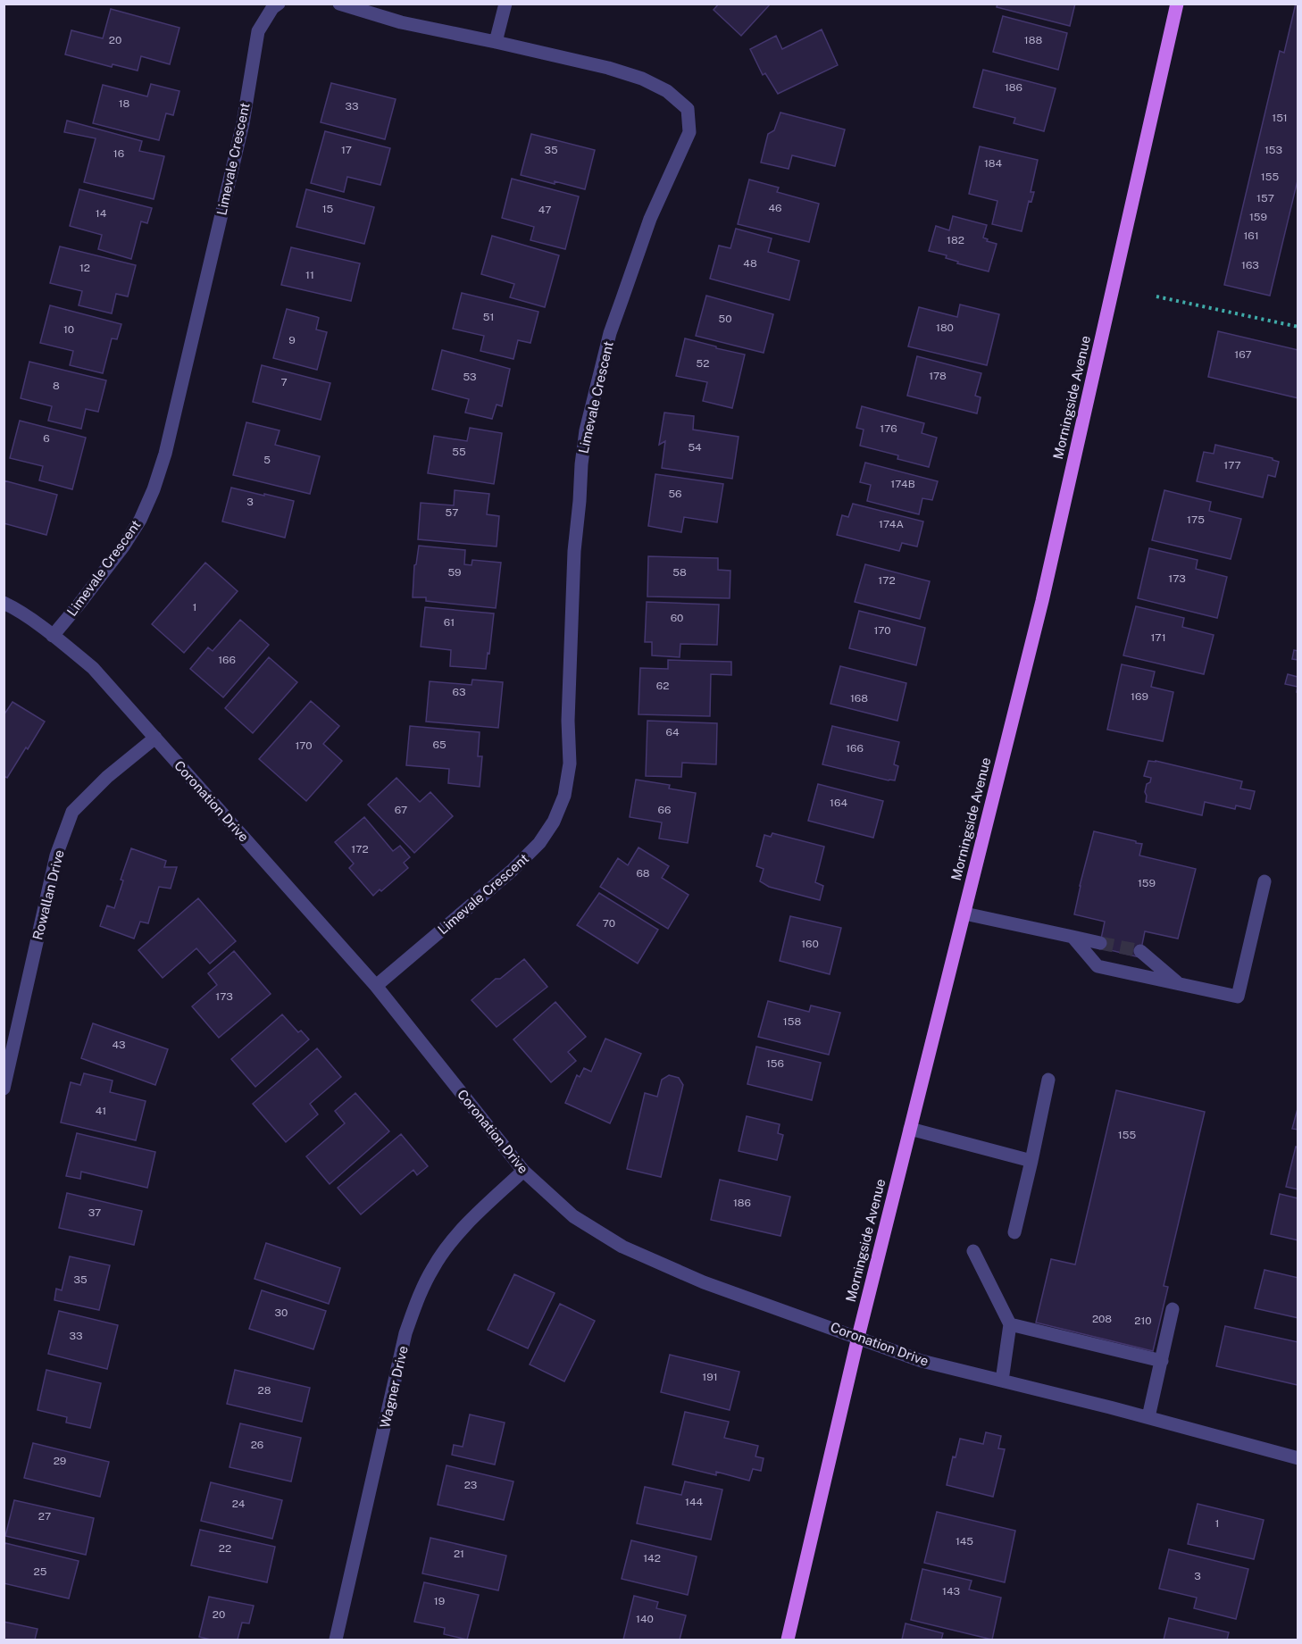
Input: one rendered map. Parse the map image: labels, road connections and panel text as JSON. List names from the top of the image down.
{
  "streets": {
    "main road": ["Morningside Avenue"],
    "street": [
      "Limevale Crescent",
      "Coronation Drive",
      "Rowallan Drive",
      "Wagner Drive"
    ]
  },
  "crossings": [
    ["Limevale Crescent", "Coronation Drive"],
    ["Morningside Avenue", "Coronation Drive"],
    ["Coronation Drive", "Rowallan Drive"],
    ["Coronation Drive", "Wagner Drive"]
  ],
  "house_numbers": [
    "20",
    "188",
    "186",
    "18",
    "33",
    "151",
    "17",
    "35",
    "153",
    "16",
    "184",
    "155",
    "157",
    "46",
    "15",
    "47",
    "14",
    "159",
    "161",
    "182",
    "48",
    "163",
    "12",
    "11",
    "51",
    "50",
    "180",
    "10",
    "9",
    "167",
    "52",
    "178",
    "53",
    "7",
    "8",
    "176",
    "6",
    "54",
    "55",
    "5",
    "177",
    "174B",
    "56",
    "3",
    "57",
    "175",
    "174A",
    "59",
    "58",
    "173",
    "172",
    "1",
    "60",
    "61",
    "170",
    "171",
    "166",
    "62",
    "63",
    "169",
    "168",
    "64",
    "65",
    "170",
    "166",
    "164",
    "67",
    "66",
    "172",
    "68",
    "159",
    "70",
    "160",
    "173",
    "158",
    "43",
    "156",
    "41",
    "155",
    "186",
    "37",
    "35",
    "30",
    "208",
    "210",
    "33",
    "191",
    "28",
    "26",
    "29",
    "23",
    "144",
    "24",
    "27",
    "1",
    "145",
    "22",
    "21",
    "142",
    "25",
    "3",
    "143",
    "19",
    "20",
    "140"
  ]
}
